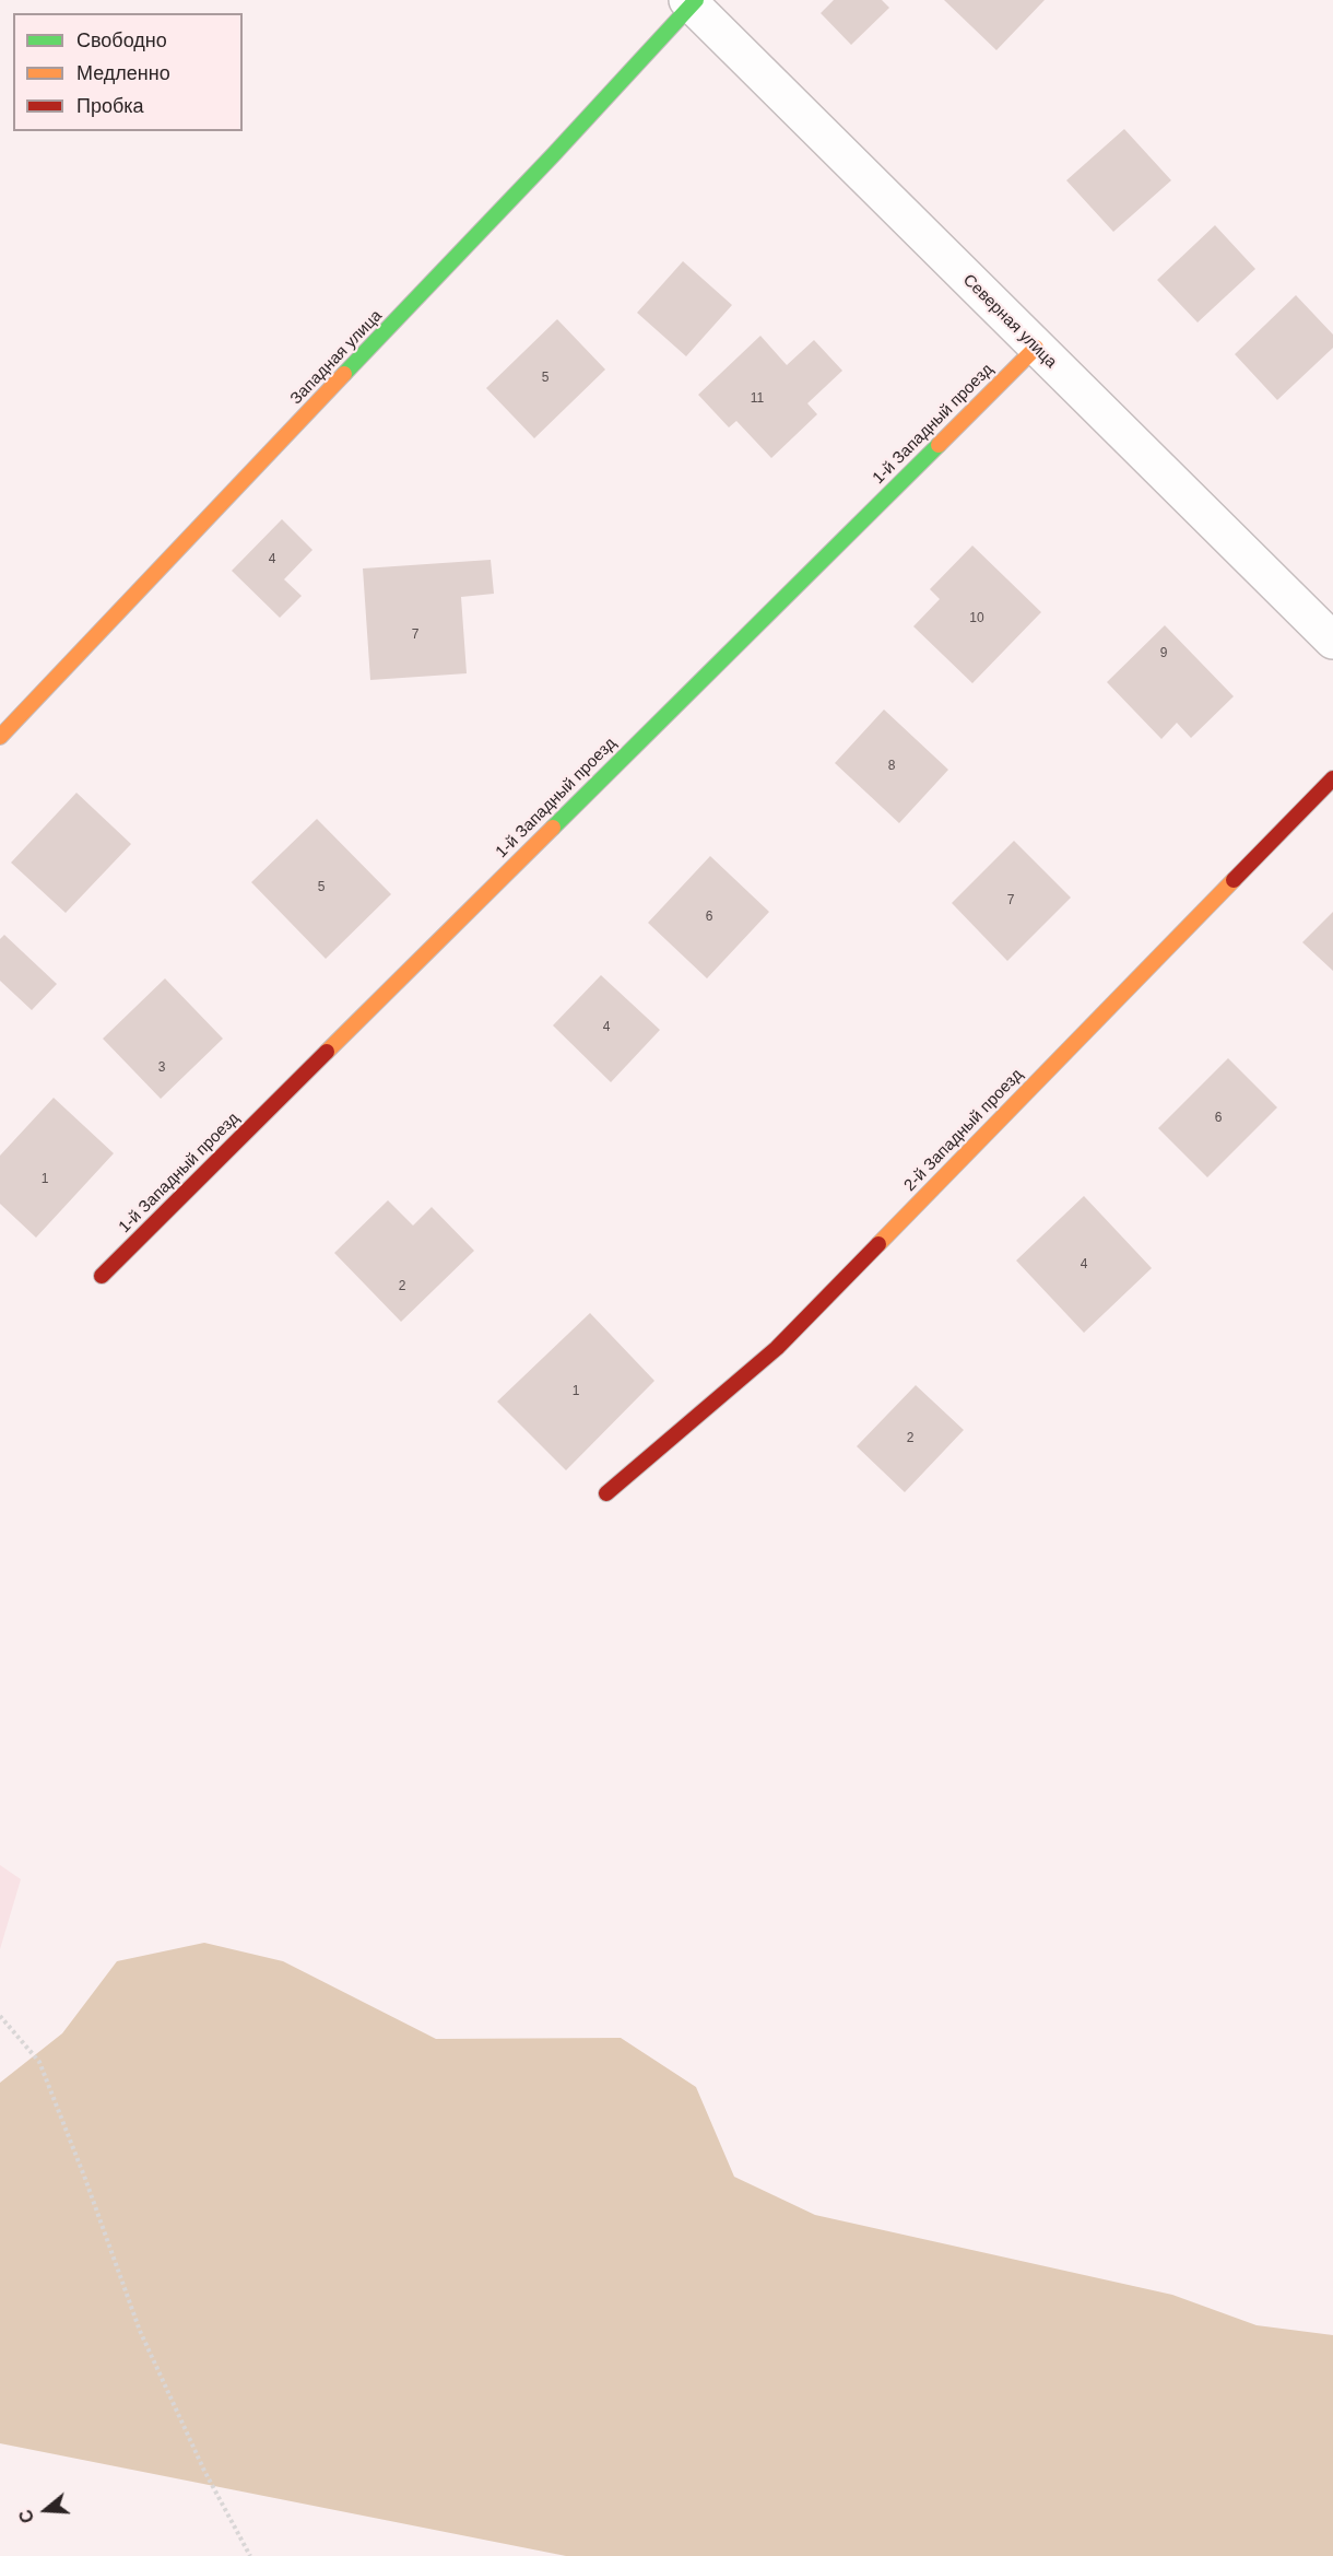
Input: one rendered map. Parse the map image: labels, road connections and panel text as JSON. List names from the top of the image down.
{
  "streets": {
    "street": [
      "Северная улица",
      "Западная улица",
      "1-й Западный проезд",
      "2-й Западный проезд"
    ]
  },
  "crossings": [
    ["Северная улица", "Западная улица"],
    ["Северная улица", "1-й Западный проезд"]
  ],
  "house_numbers": [
    "5",
    "11",
    "4",
    "10",
    "7",
    "9",
    "8",
    "5",
    "7",
    "6",
    "4",
    "3",
    "6",
    "1",
    "4",
    "2",
    "1",
    "2"
  ],
  "legend": ["Свободно", "Медленно", "Пробка"],
  "north": "left"
}
